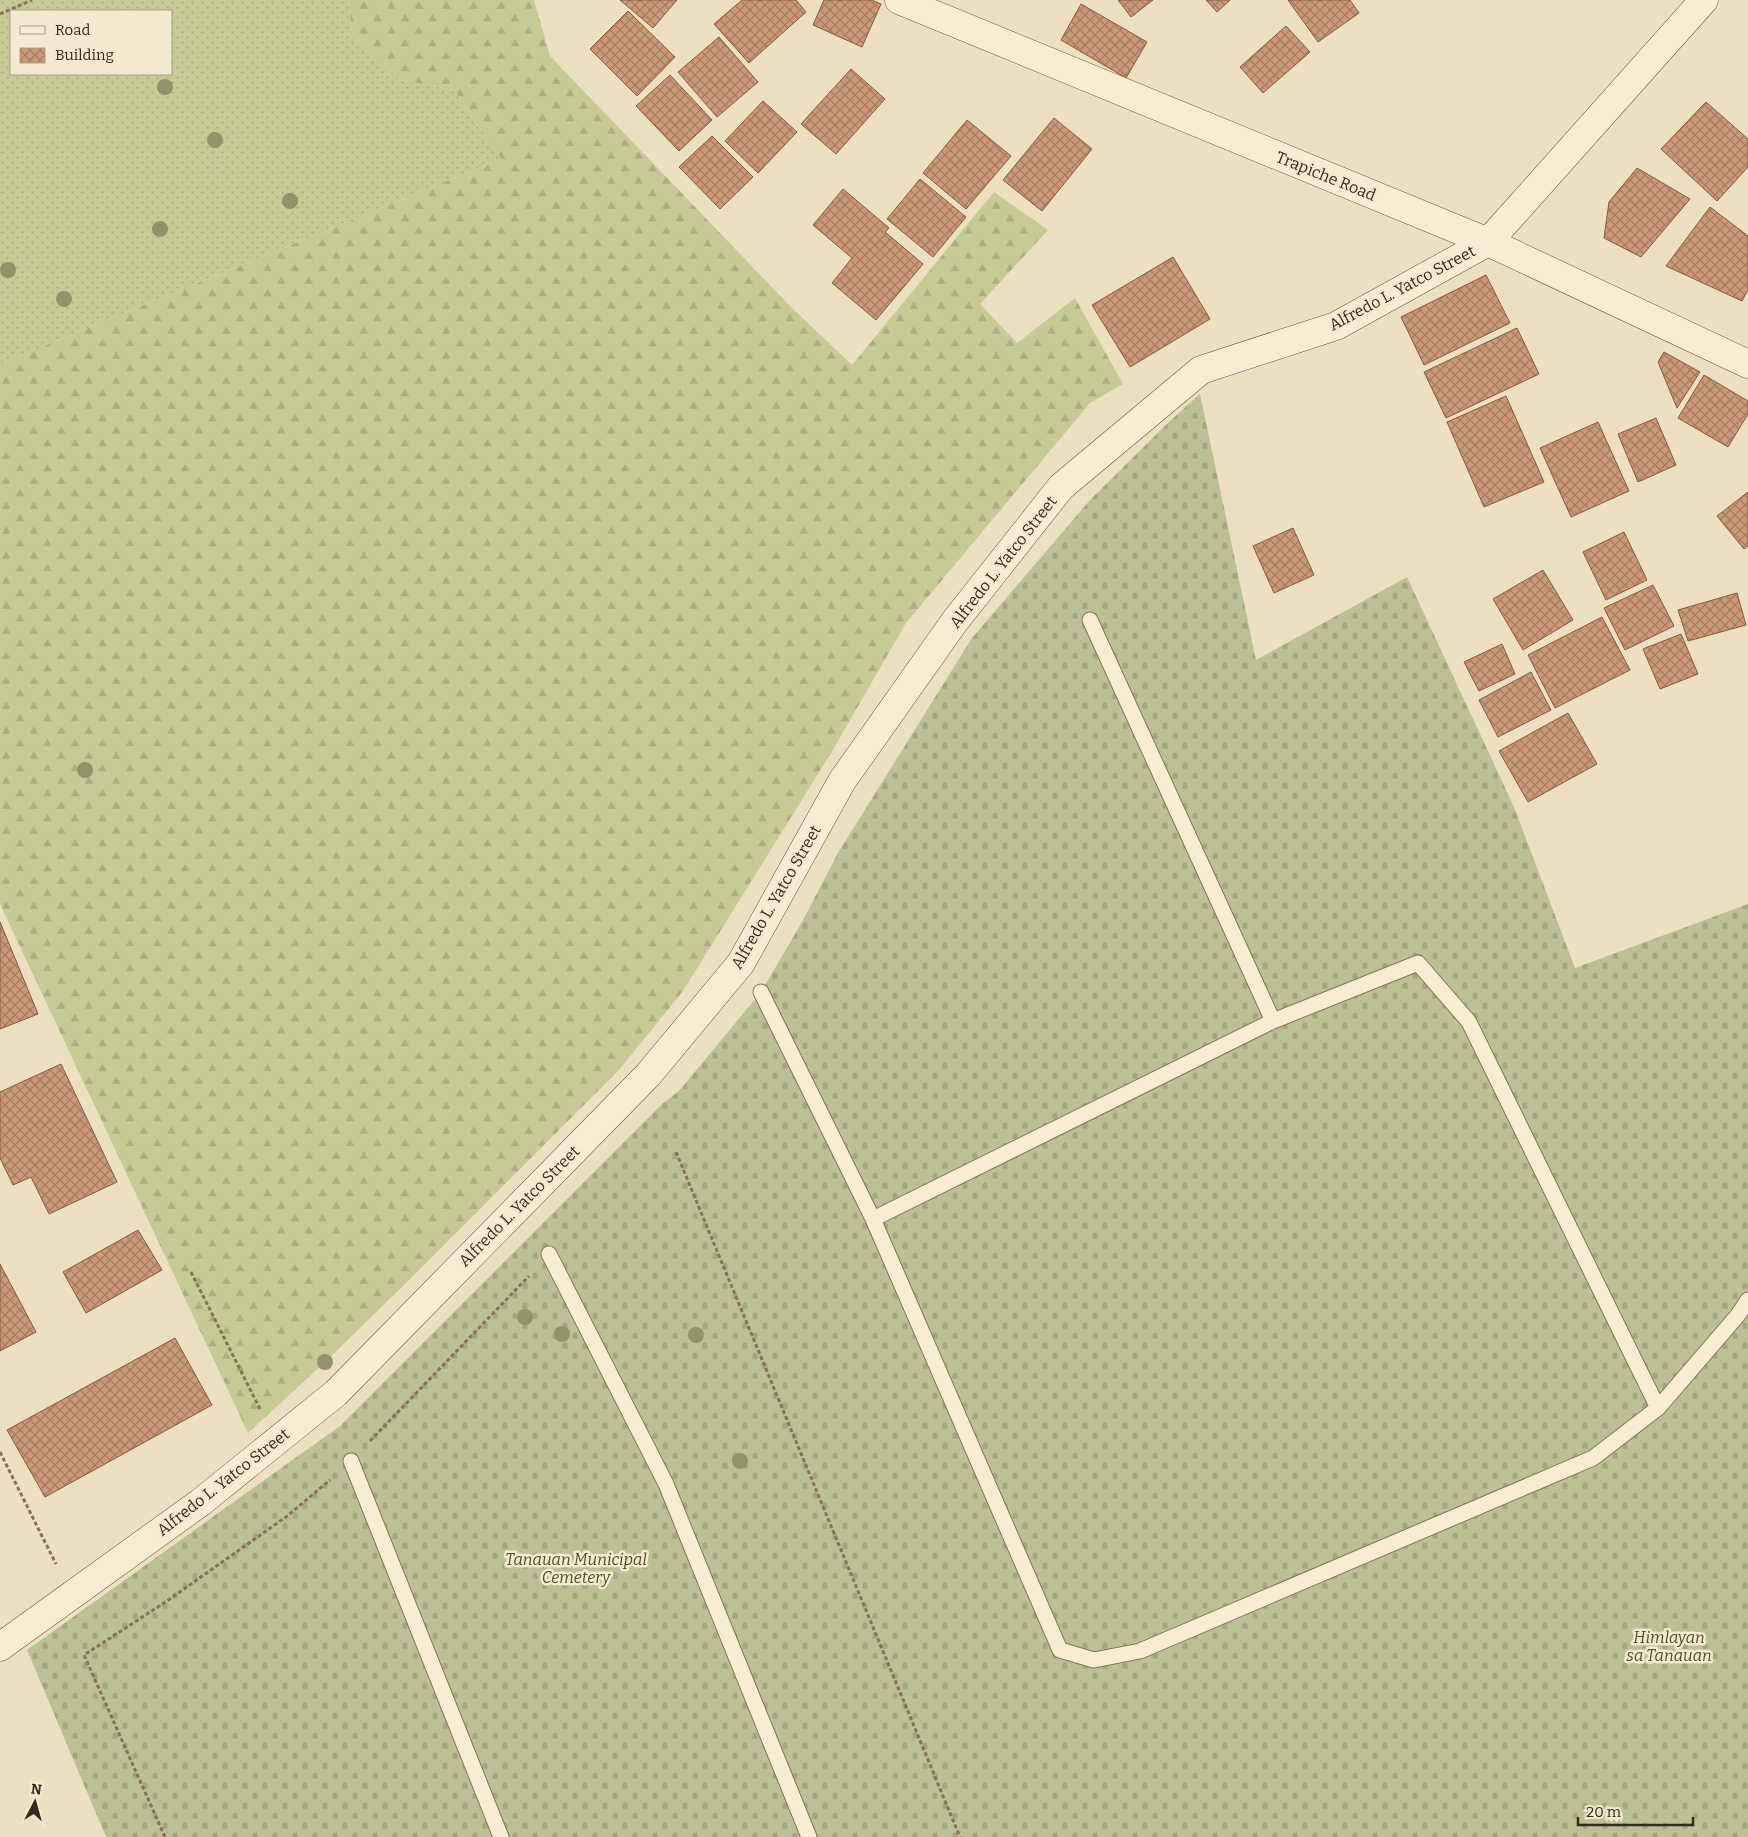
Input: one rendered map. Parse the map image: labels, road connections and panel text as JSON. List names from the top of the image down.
{
  "streets": {
    "street": ["Trapiche Road", "Alfredo L. Yatco Street"]
  },
  "crossings": [
    ["Trapiche Road", "Alfredo L. Yatco Street"]
  ],
  "parks": ["Tanauan Municipal Cemetery", "Himlayan sa Tanauan"],
  "legend": ["Road", "Building"],
  "scale_bar": "20 m",
  "north": "top"
}
